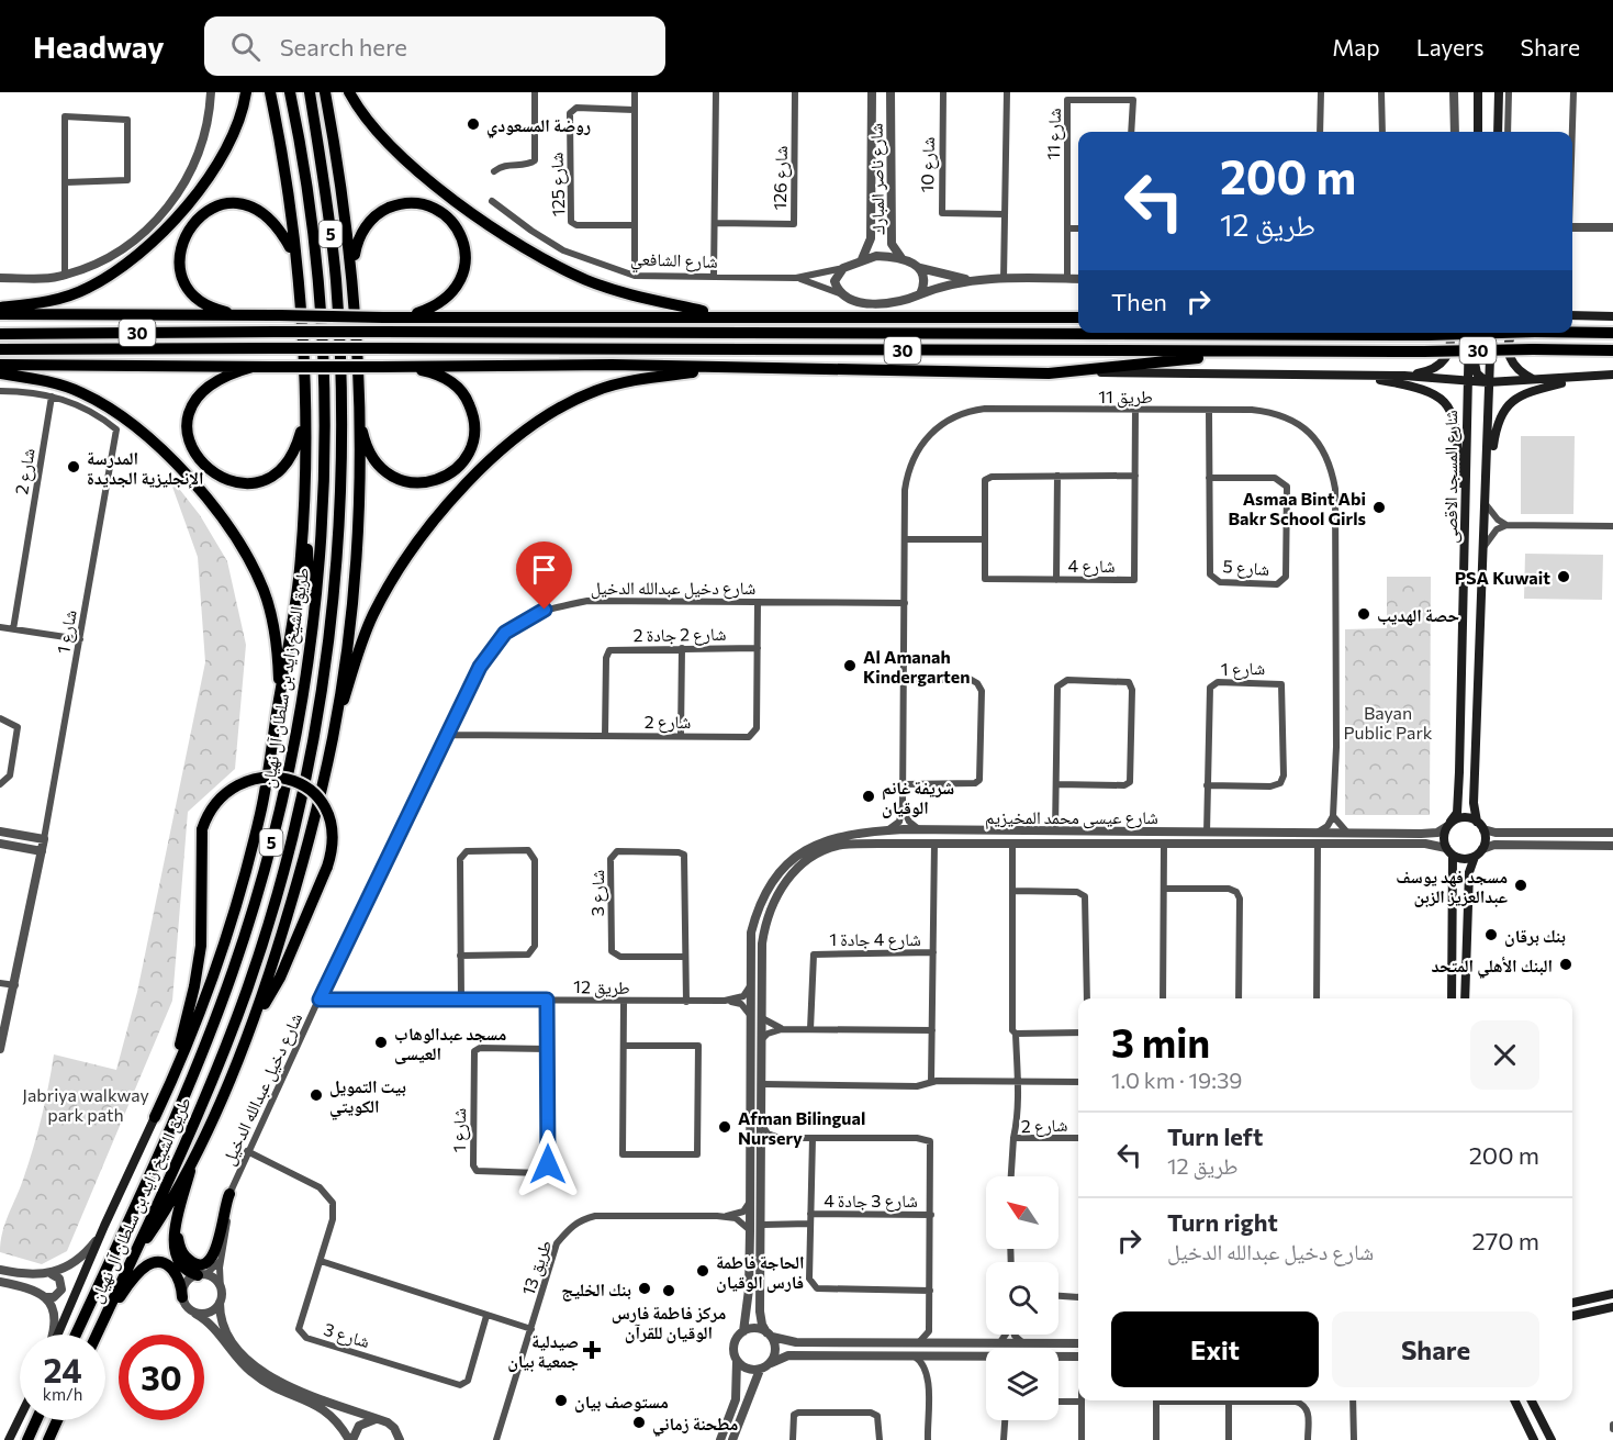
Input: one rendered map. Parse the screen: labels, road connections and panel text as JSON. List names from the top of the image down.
{
  "streets": {
    "highway": ["5", "30", "طريق الشيخ زايد بن سلطان آل نهيان"],
    "main road": ["شارع المسجد الاقصى"],
    "street": [
      "شارع 11",
      "شارع 10",
      "شارع 126",
      "شارع ناصر المبارك",
      "شارع 125",
      "شارع الشافعي",
      "طريق 11",
      "شارع 2",
      "شارع 4",
      "شارع 5",
      "شارع دخيل عبدالله الدخيل",
      "شارع 1",
      "شارع 2 جادة 2",
      "شارع عيسى محمد المخيزيم",
      "شارع 3",
      "شارع 4 جادة 1",
      "طريق 12",
      "شارع 3 جادة 4",
      "طريق 13"
    ]
  },
  "crossings": [
    ["طريق 11", "شارع 4"],
    ["طريق 11", "شارع 5"],
    ["طريق 11", "شارع دخيل عبدالله الدخيل"],
    ["شارع 2", "شارع دخيل عبدالله الدخيل"],
    ["شارع 2", "شارع 1"],
    ["شارع 2", "شارع 2 جادة 2"],
    ["شارع المسجد الاقصى", "شارع عيسى محمد المخيزيم"],
    ["شارع دخيل عبدالله الدخيل", "شارع 3"],
    ["شارع دخيل عبدالله الدخيل", "طريق 12"],
    ["شارع 1", "شارع عيسى محمد المخيزيم"],
    ["شارع 1", "طريق 12"],
    ["شارع عيسى محمد المخيزيم", "طريق 12"],
    ["شارع عيسى محمد المخيزيم", "طريق 13"],
    ["شارع 3", "طريق 12"]
  ],
  "parks": ["Bayan Public Park", "Jabriya walkway park path"],
  "places": {
    "other": [
      "روضة المسعودي",
      "المدرسة الإنجليزية الجديدة",
      "Asmaa Bint Abi Bakr School Girls",
      "PSA Kuwait",
      "حصة الهديب",
      "Al Amanah Kindergarten",
      "شريفة غانم الوقيان",
      "مسجد فهد يوسف عبدالعزيز الزبن",
      "بنك برقان",
      "البنك الأهلي المتحد",
      "مسجد عبدالوهاب العيسى",
      "بيت التمويل الكويتي",
      "Afman Bilingual Nursery",
      "الحاجة فاطمة فارس الوقيان",
      "بنك الخليج",
      "مركز فاطمة فارس الوقيان للقرآن",
      "مستوصف بيان",
      "مطحنة زماني"
    ],
    "health": ["صيدلية جمعية بيان"]
  },
  "north": "top left",
  "page": {
    "header": "Headway",
    "search": "Search here",
    "nav": ["Map", "Layers", "Share"],
    "turn": ["200 m", "طريق 12"],
    "then": "Then",
    "heading": ["3 min", "1.0 km · 19:39"],
    "list": [
      {
        "name": "Turn left",
        "note": "طريق 12",
        "value": "200 m"
      },
      {
        "name": "Turn right",
        "note": "شارع دخيل عبدالله الدخيل",
        "value": "270 m"
      }
    ],
    "buttons": ["Exit", "Share"],
    "speed": "24 km/h",
    "limit": "30"
  }
}
